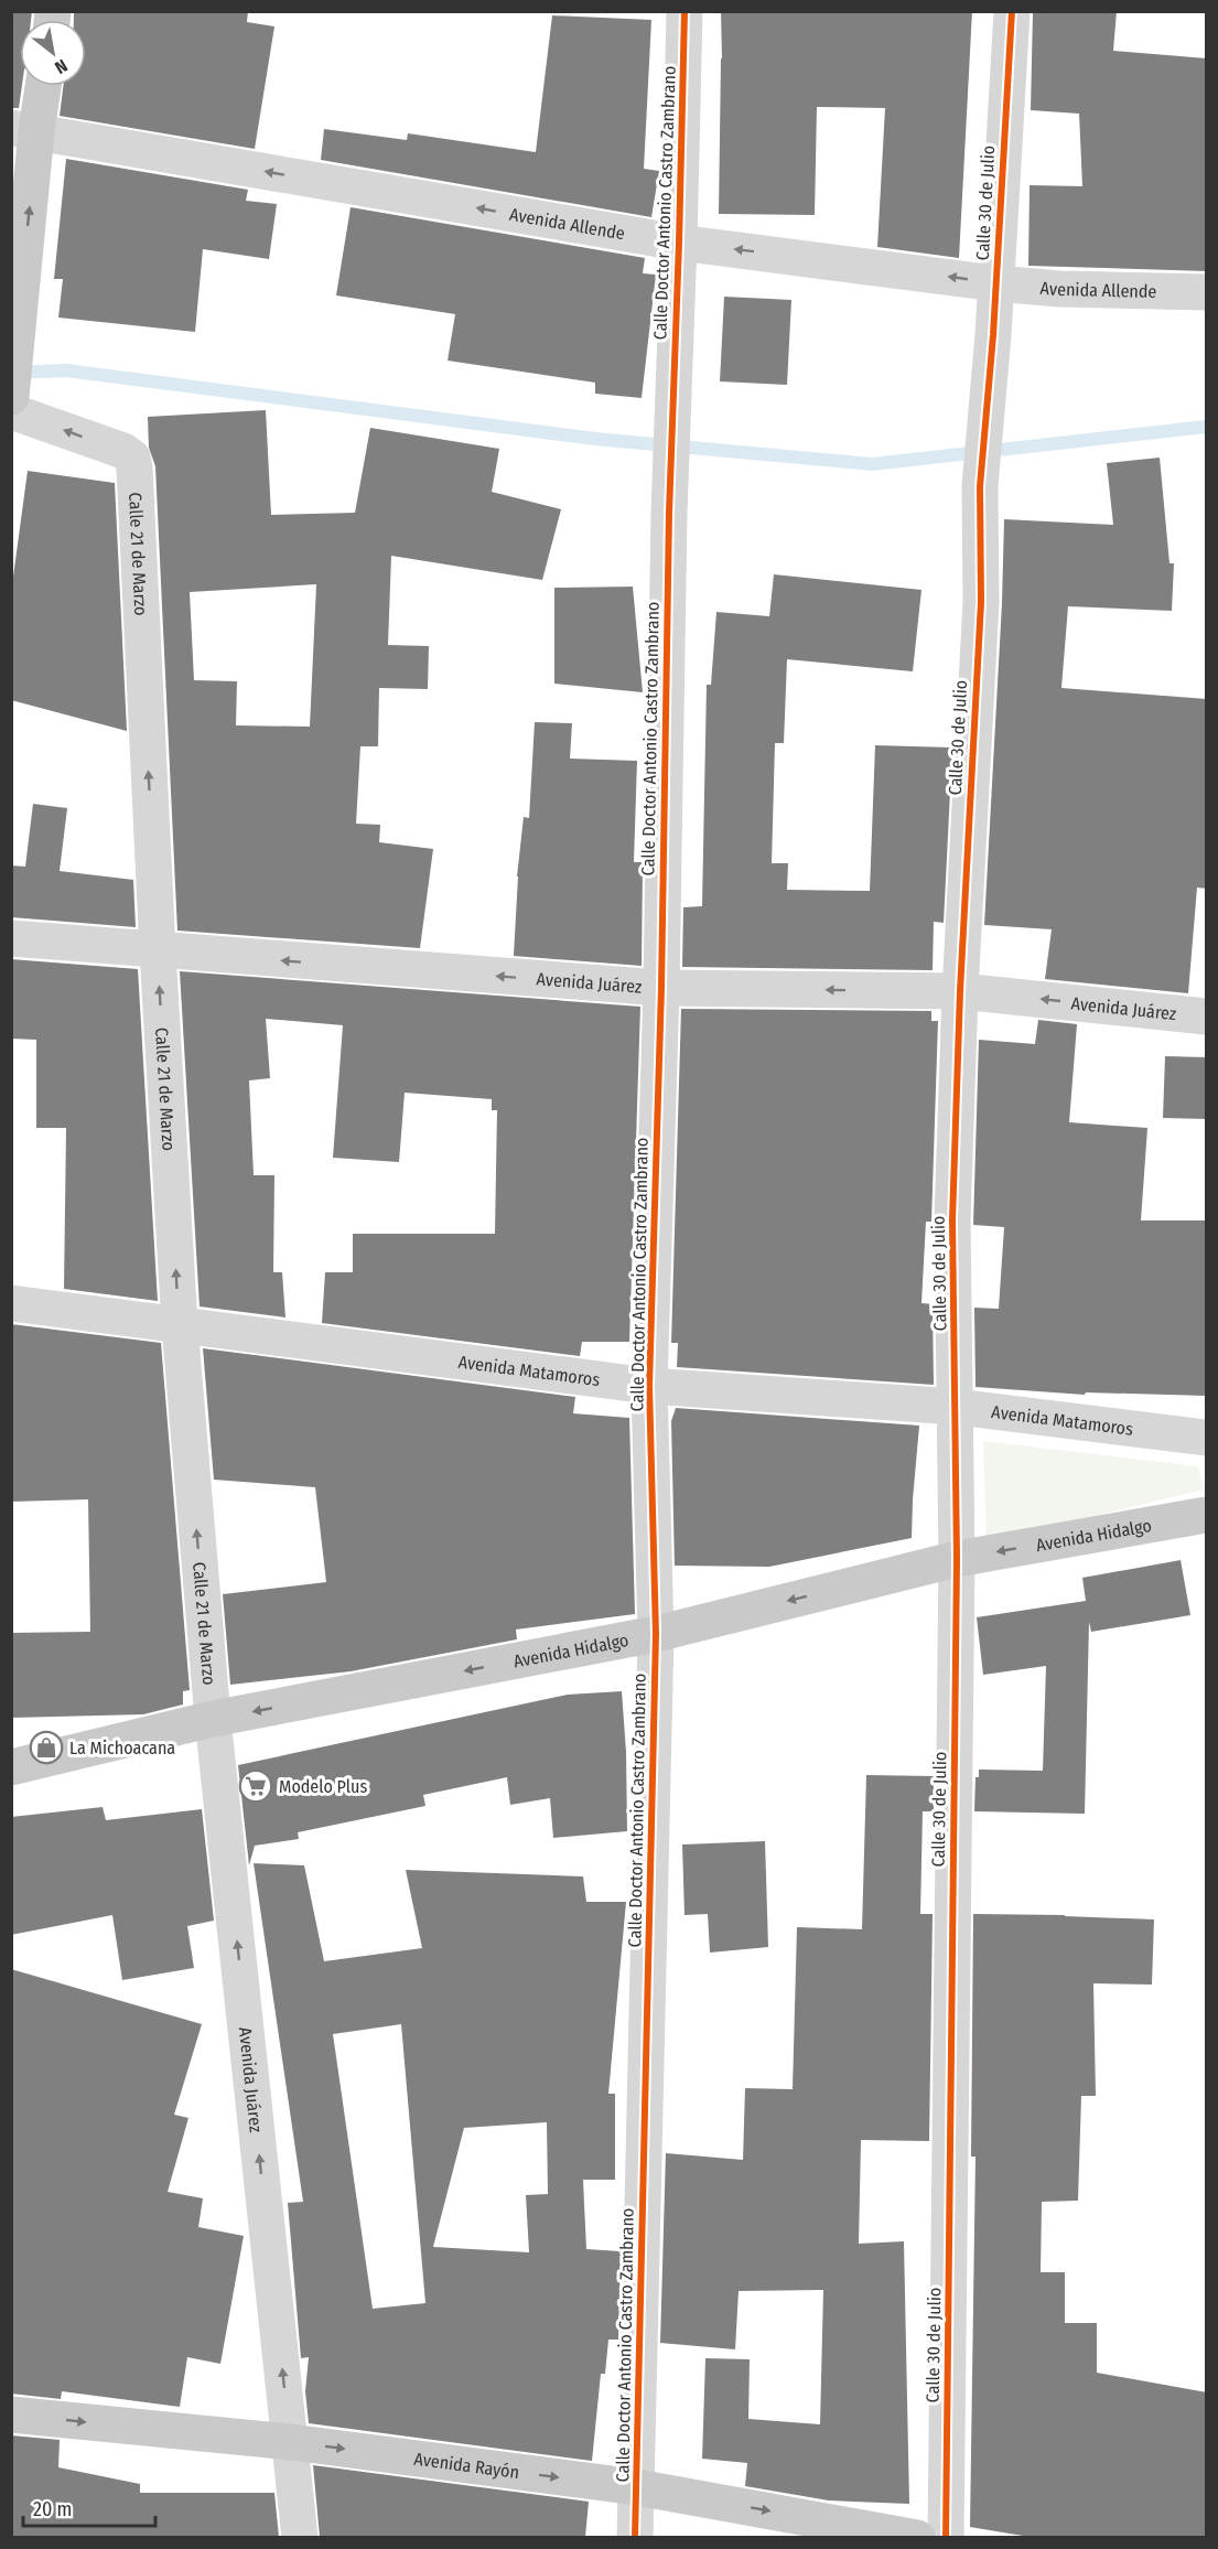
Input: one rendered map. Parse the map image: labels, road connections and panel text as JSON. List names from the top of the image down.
{
  "streets": {
    "main road": ["Avenida Hidalgo", "Avenida Rayón"],
    "street": [
      "Calle Doctor Antonio Castro Zambrano",
      "Calle 30 de Julio",
      "Avenida Allende",
      "Calle 21 de Marzo",
      "Avenida Juárez",
      "Avenida Matamoros"
    ]
  },
  "crossings": [
    ["Calle Doctor Antonio Castro Zambrano", "Avenida Allende"],
    ["Calle Doctor Antonio Castro Zambrano", "Avenida Juárez"],
    ["Calle Doctor Antonio Castro Zambrano", "Avenida Matamoros"],
    ["Calle Doctor Antonio Castro Zambrano", "Avenida Hidalgo"],
    ["Calle Doctor Antonio Castro Zambrano", "Avenida Rayón"],
    ["Calle 30 de Julio", "Avenida Allende"],
    ["Calle 30 de Julio", "Avenida Juárez"],
    ["Calle 30 de Julio", "Avenida Matamoros"],
    ["Calle 30 de Julio", "Avenida Hidalgo"],
    ["Calle 21 de Marzo", "Avenida Juárez"],
    ["Calle 21 de Marzo", "Avenida Matamoros"],
    ["Calle 21 de Marzo", "Avenida Hidalgo"],
    ["Avenida Juárez", "Avenida Hidalgo"],
    ["Avenida Juárez", "Avenida Rayón"]
  ],
  "one_way": [
    "Avenida Allende",
    "Calle 21 de Marzo",
    "Avenida Hidalgo",
    "Avenida Rayón"
  ],
  "places": {
    "shop": ["La Michoacana"],
    "supermarket": ["Modelo Plus"]
  },
  "scale_bar": "20 m",
  "north": "bottom right"
}
